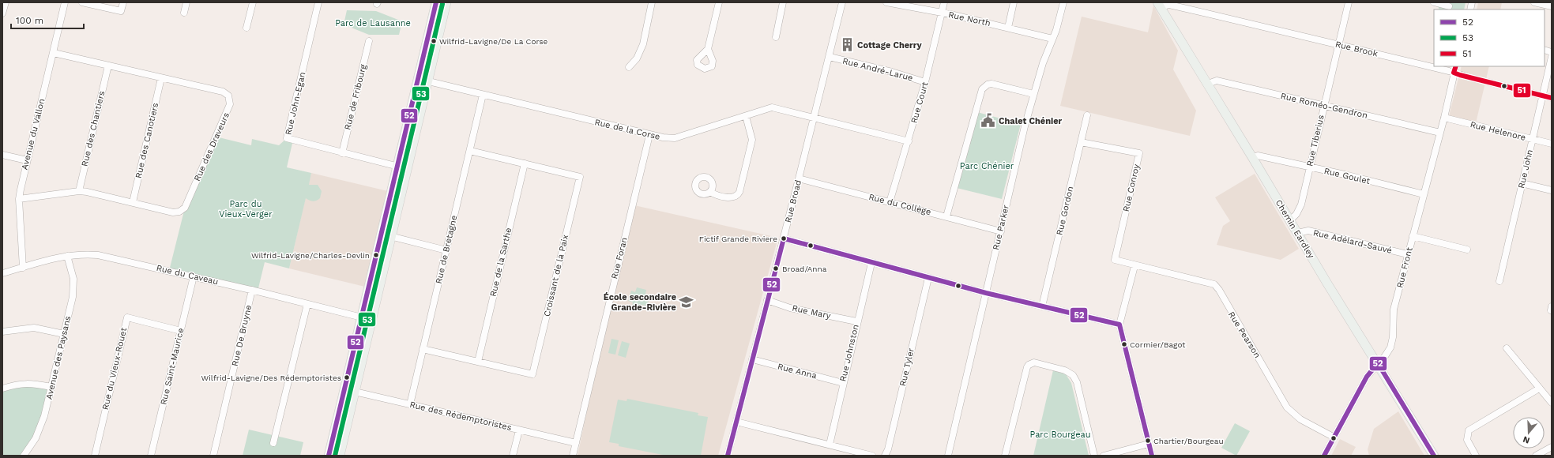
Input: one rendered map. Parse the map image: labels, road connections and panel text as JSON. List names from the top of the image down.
{
  "streets": {
    "main road": ["Chemin Eardley"],
    "street": [
      "Rue North",
      "Rue Brook",
      "Rue André-Larue",
      "Rue de Fribourg",
      "Rue Court",
      "Rue John-Egan",
      "Rue Roméo-Gendron",
      "Rue des Chantiers",
      "Rue de la Corse",
      "Rue Helenore",
      "Avenue du Vallon",
      "Rue des Canotiers",
      "Rue Tiberius",
      "Rue des Draveurs",
      "Rue John",
      "Rue Goulet",
      "Rue Conroy",
      "Rue Broad",
      "Rue du Collège",
      "Rue Gordon",
      "Rue Parker",
      "Rue Adélard-Sauvé",
      "Rue de Bretagne",
      "Rue Foran",
      "Rue de la Sarthe",
      "Rue Front",
      "Rue du Caveau",
      "Croissant de la Paix",
      "Rue Mary",
      "Rue Pearson",
      "Rue De Bruyne",
      "Rue Johnston",
      "Avenue des Paysans",
      "Rue Saint-Maurice",
      "Rue Tyler",
      "Rue du Vieux-Rouet",
      "Rue Anna",
      "Rue des Rédemptoristes"
    ]
  },
  "crossings": [
    ["Rue North", "Rue Court"],
    ["Rue North", "Rue Parker"],
    ["Rue Brook", "Rue Tiberius"],
    ["Rue Brook", "Rue John"],
    ["Rue Brook", "Chemin Eardley"],
    ["Rue Brook", "Rue Front"],
    ["Rue André-Larue", "Rue Court"],
    ["Rue André-Larue", "Rue Broad"],
    ["Rue de Fribourg", "Rue John-Egan"],
    ["Rue Court", "Rue de la Corse"],
    ["Rue Court", "Rue du Collège"],
    ["Rue Roméo-Gendron", "Rue Tiberius"],
    ["Rue Roméo-Gendron", "Chemin Eardley"],
    ["Rue Roméo-Gendron", "Rue Front"],
    ["Rue des Chantiers", "Rue des Draveurs"],
    ["Rue de la Corse", "Rue Broad"],
    ["Rue de la Corse", "Rue de Bretagne"],
    ["Rue de la Corse", "Rue Foran"],
    ["Rue Helenore", "Rue John"],
    ["Rue Helenore", "Rue Front"],
    ["Avenue du Vallon", "Rue des Draveurs"],
    ["Avenue du Vallon", "Rue du Caveau"],
    ["Rue des Canotiers", "Rue des Draveurs"],
    ["Rue Tiberius", "Rue Goulet"],
    ["Rue Tiberius", "Chemin Eardley"],
    ["Rue Goulet", "Chemin Eardley"],
    ["Rue Goulet", "Rue Front"],
    ["Rue Conroy", "Rue Gordon"],
    ["Rue Conroy", "Rue Pearson"],
    ["Rue Broad", "Rue du Collège"],
    ["Rue Broad", "Rue Mary"],
    ["Rue Broad", "Rue Anna"],
    ["Rue du Collège", "Rue Parker"],
    ["Chemin Eardley", "Rue Adélard-Sauvé"],
    ["Chemin Eardley", "Rue Front"],
    ["Rue Adélard-Sauvé", "Rue Front"],
    ["Rue de Bretagne", "Croissant de la Paix"],
    ["Rue de Bretagne", "Rue des Rédemptoristes"],
    ["Rue Foran", "Rue des Rédemptoristes"],
    ["Rue de la Sarthe", "Croissant de la Paix"],
    ["Rue Front", "Rue Pearson"],
    ["Rue du Caveau", "Rue De Bruyne"],
    ["Rue du Caveau", "Avenue des Paysans"],
    ["Rue du Caveau", "Rue Saint-Maurice"],
    ["Rue Mary", "Rue Johnston"],
    ["Rue Johnston", "Rue Anna"],
    ["Rue Saint-Maurice", "Rue du Vieux-Rouet"]
  ],
  "parks": [
    "Parc de Lausanne",
    "Parc Chénier",
    "Parc du Vieux-Verger",
    "Parc Bourgeau"
  ],
  "places": {
    "other": [
      "Wilfrid-Lavigne/De La Corse",
      "Fictif Grande Riviere",
      "Wilfrid-Lavigne/Charles-Devlin",
      "Broad/Anna",
      "Cormier/Bagot",
      "Wilfrid-Lavigne/Des Rédemptoristes",
      "Chartier/Bourgeau"
    ],
    "building": ["Cottage Cherry"],
    "public building": ["Chalet Chénier"],
    "school or university": ["École secondaire Grande-Rivière"]
  },
  "lines": ["transit line 52", "transit line 53", "transit line 51"],
  "legend": ["52", "53", "51"],
  "scale_bar": "100 m",
  "north": "bottom"
}
